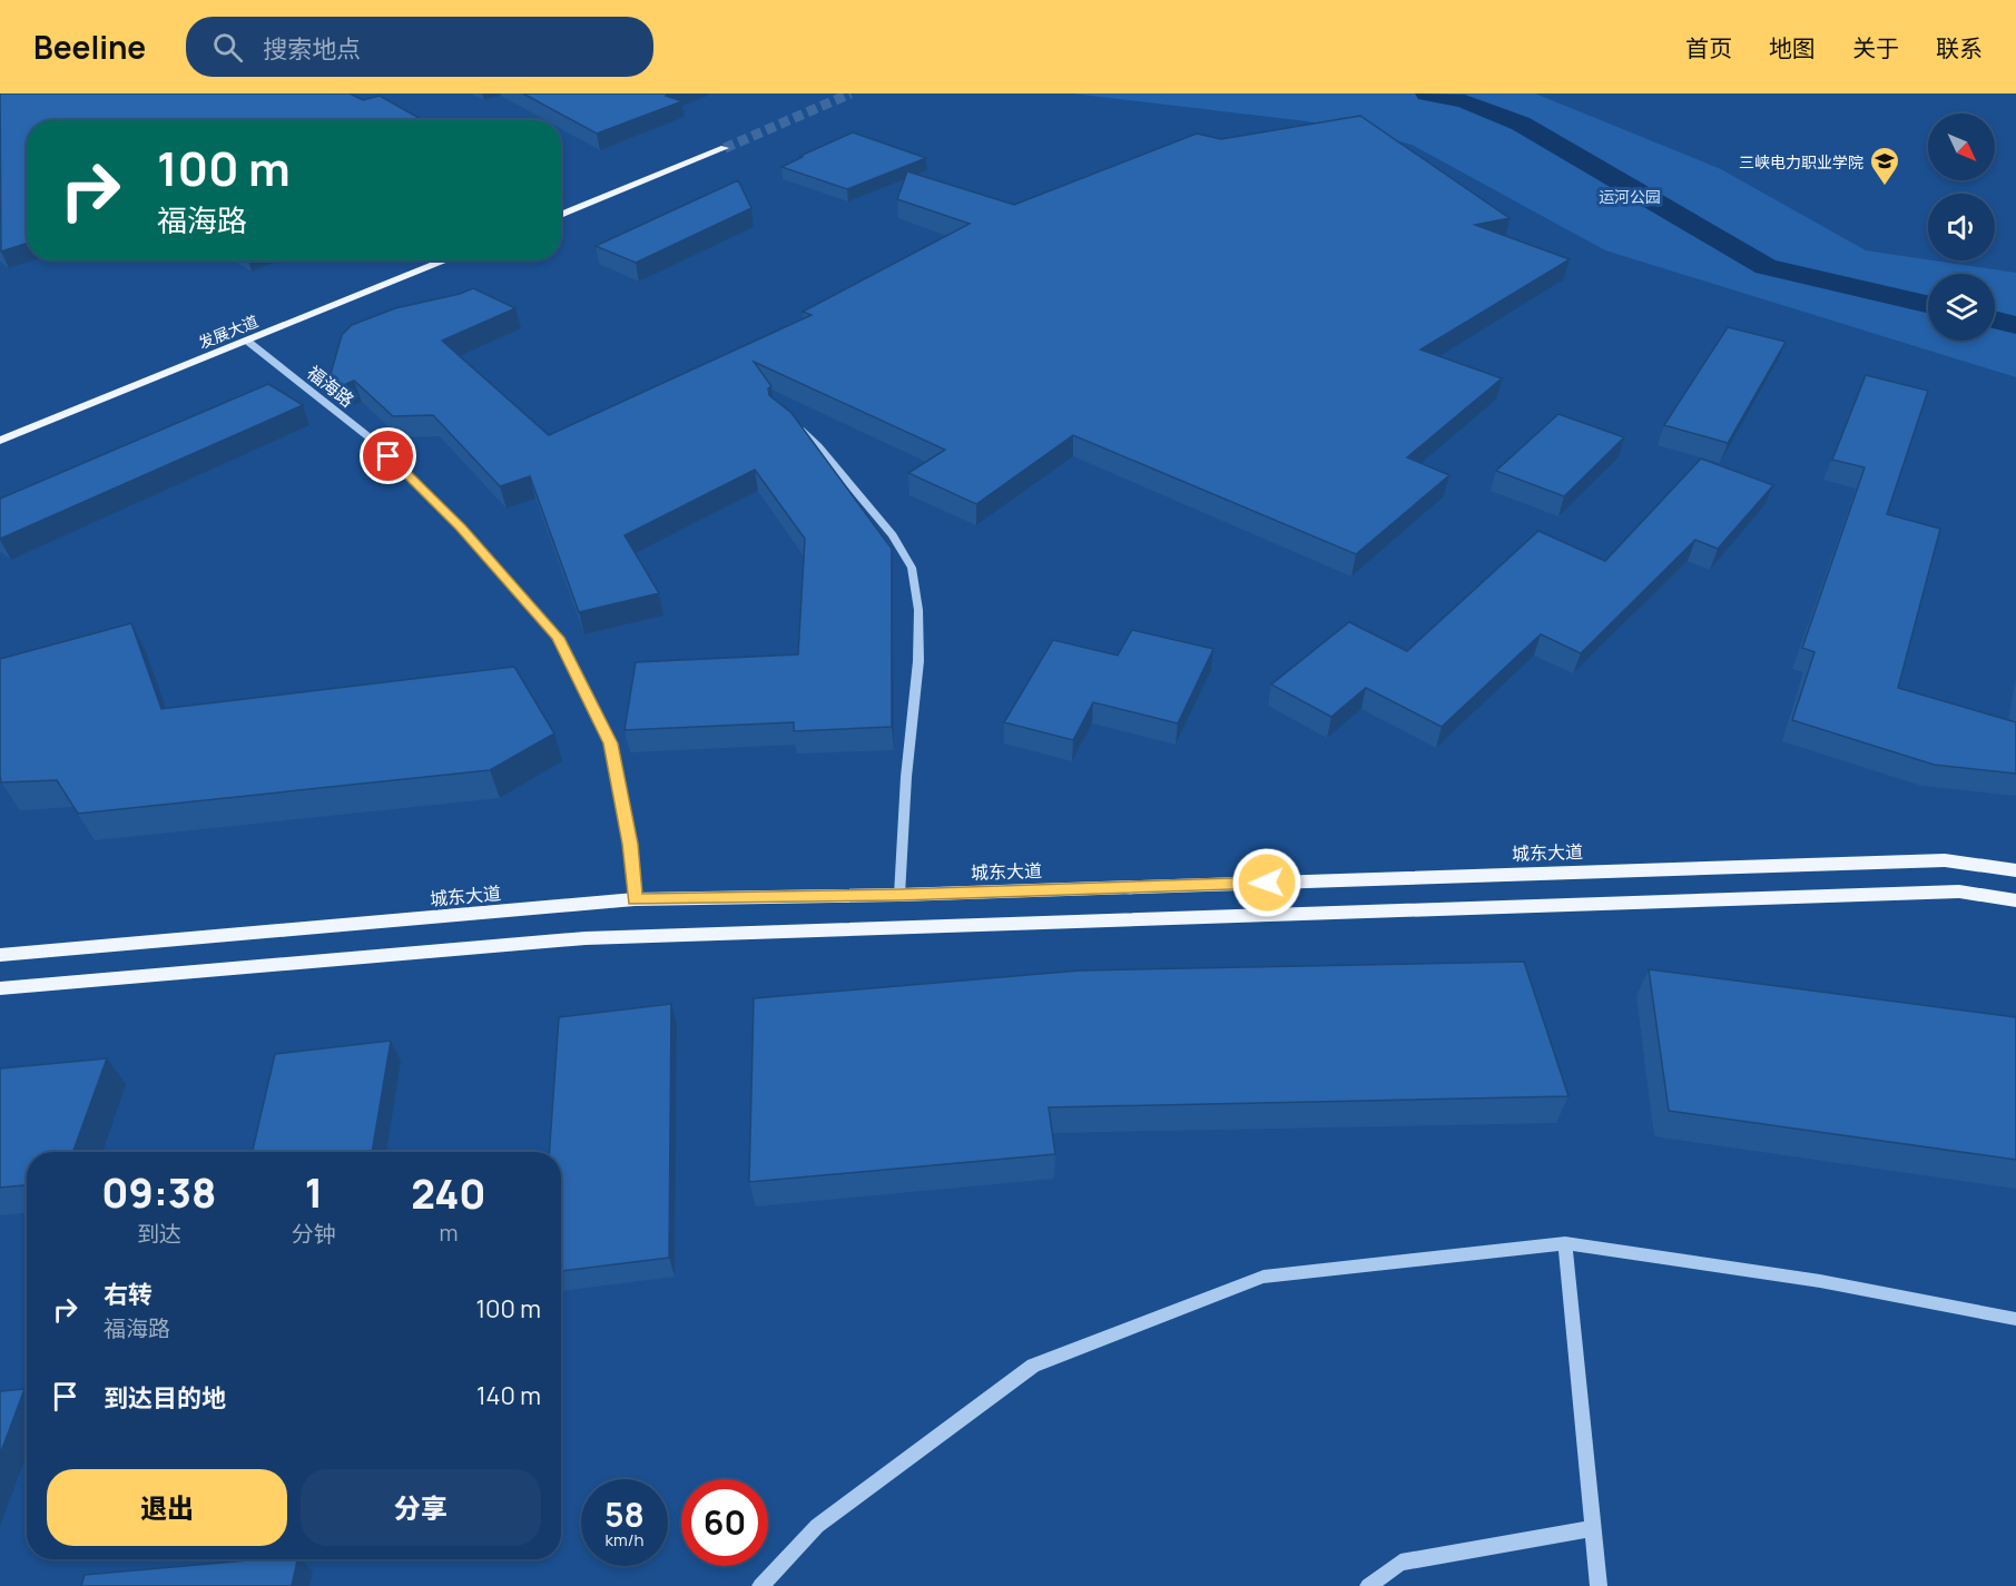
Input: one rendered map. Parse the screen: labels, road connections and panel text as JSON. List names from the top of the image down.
{
  "streets": {
    "main road": ["发展大道", "城东大道"],
    "street": ["福海路"]
  },
  "crossings": [
    ["发展大道", "福海路"],
    ["福海路", "城东大道"]
  ],
  "parks": ["运河公园"],
  "places": {
    "school or university": ["三峡电力职业学院"]
  },
  "north": "bottom right",
  "page": {
    "header": "Beeline",
    "search": "搜索地点",
    "nav": [
      "首页",
      "地图",
      "关于",
      "联系"
    ],
    "turn": ["100 m", "福海路"],
    "eta": [
      "09:38",
      "到达",
      "1",
      "分钟",
      "240",
      "m"
    ],
    "list": [
      {
        "name": "右转",
        "note": "福海路",
        "value": "100 m"
      },
      {
        "name": "到达目的地",
        "value": "140 m"
      }
    ],
    "buttons": ["退出", "分享"],
    "speed": "58 km/h",
    "limit": "60"
  }
}
